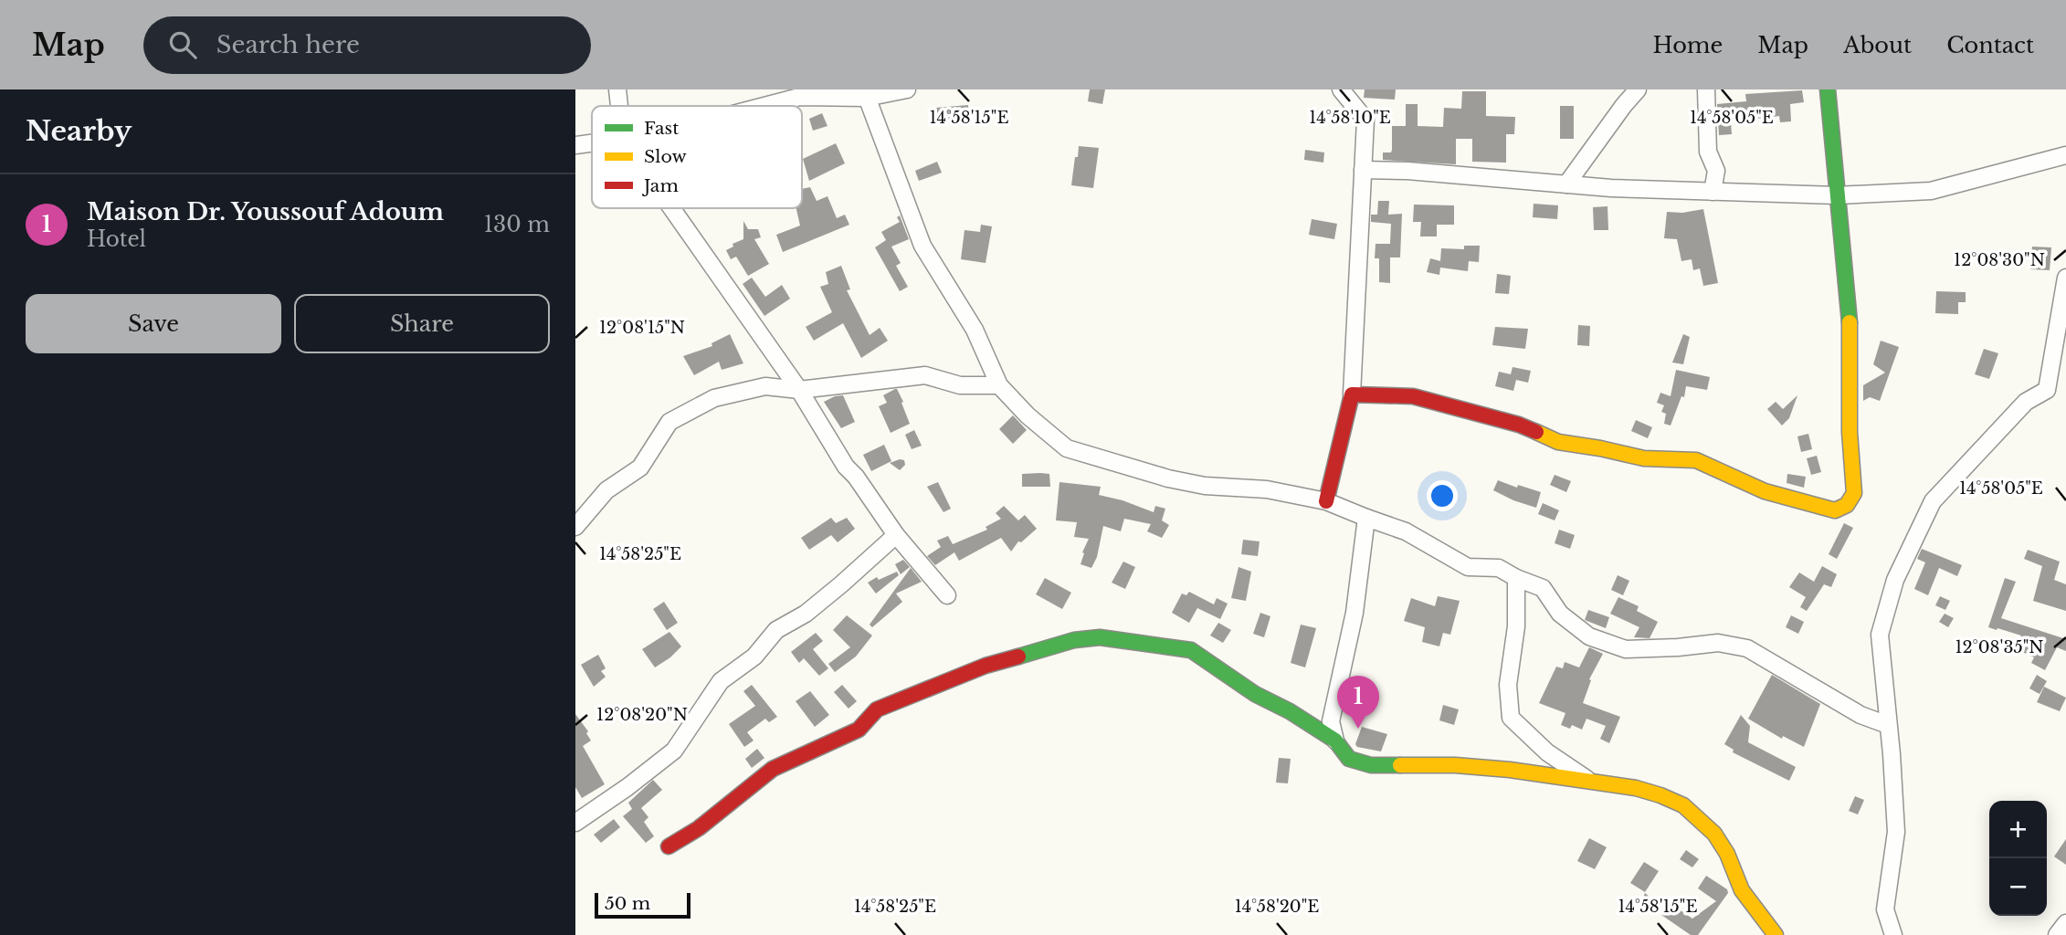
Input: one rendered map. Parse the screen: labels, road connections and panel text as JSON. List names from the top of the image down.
{
  "legend": ["Fast", "Slow", "Jam"],
  "scale_bar": "50 m",
  "page": {
    "header": "Map",
    "search": "Search here",
    "nav": [
      "Home",
      "Map",
      "About",
      "Contact"
    ],
    "heading": "Nearby",
    "list": [
      {
        "mark": "1",
        "name": "Maison Dr. Youssouf Adoum",
        "note": "Hotel",
        "value": "130 m"
      }
    ],
    "buttons": ["Save", "Share"],
    "pins": "1",
    "map_buttons": ["+", "−"],
    "scale": "50 m"
  },
  "coordinates": [
    "14°58'05\"E",
    "14°58'15\"E",
    "14°58'10\"E",
    "12°08'30\"N",
    "12°08'15\"N",
    "14°58'25\"E",
    "12°08'35\"N",
    "12°08'20\"N",
    "14°58'20\"E"
  ]
}
